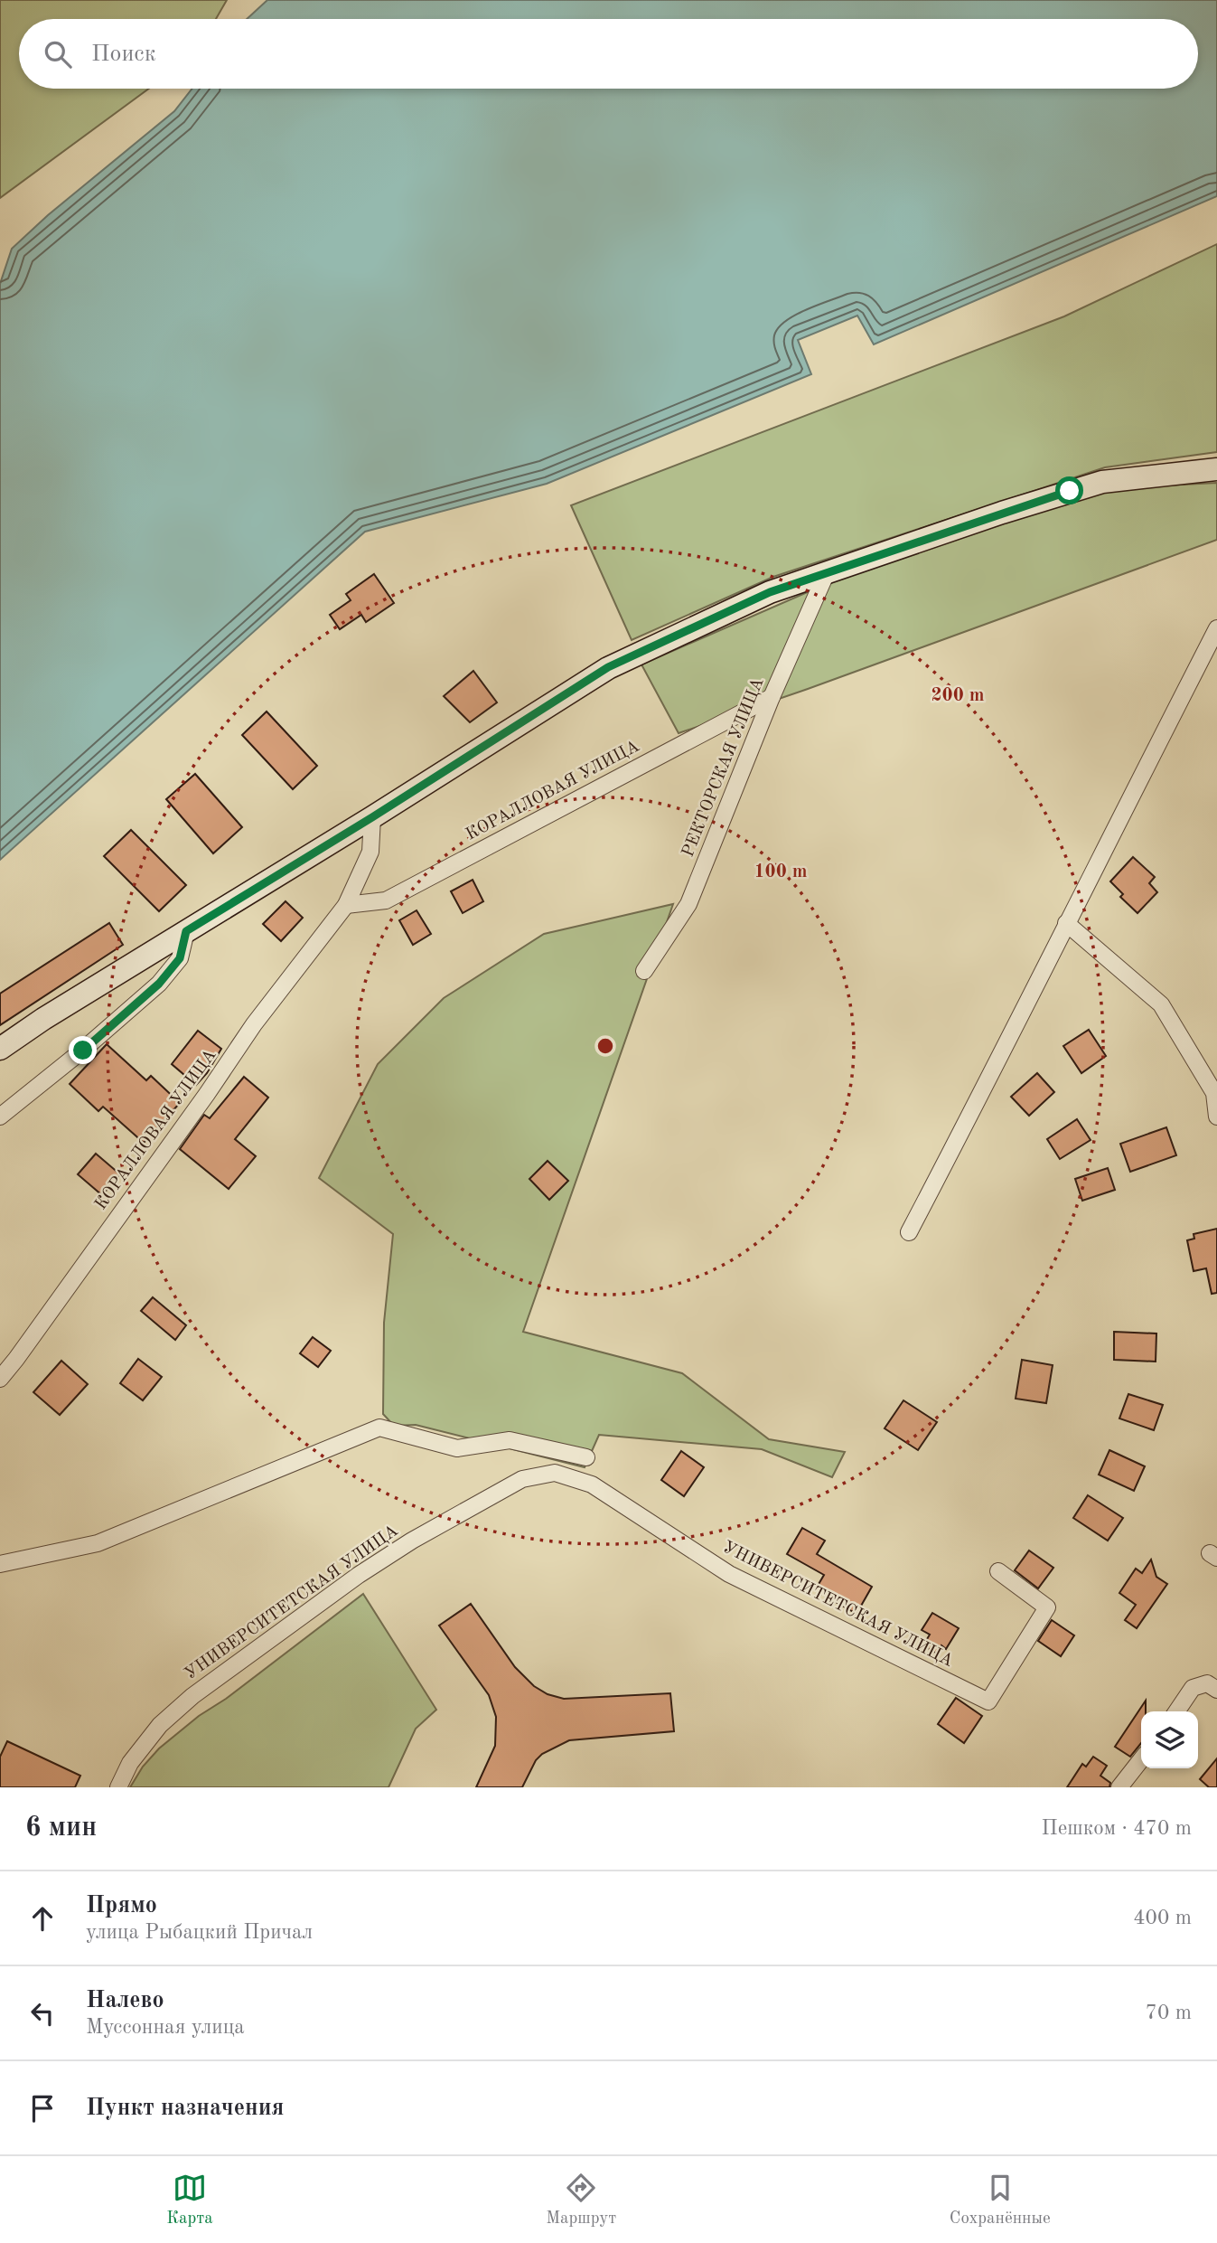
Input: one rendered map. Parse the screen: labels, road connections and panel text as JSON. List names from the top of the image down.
{
  "streets": {
    "street": ["РЕКТОРСКАЯ УЛИЦА", "КОРАЛЛОВАЯ УЛИЦА", "УНИВЕРСИТЕТСКАЯ УЛИЦА"]
  },
  "crossings": [
    ["РЕКТОРСКАЯ УЛИЦА", "КОРАЛЛОВАЯ УЛИЦА"]
  ],
  "page": {
    "search": "Поиск",
    "heading": ["6 мин", "Пешком · 470 m"],
    "list": [
      ["Прямо", "улица Рыбацкий Причал", "400 m"],
      ["Налево", "Муссонная улица", "70 m"],
      "Пункт назначения"
    ],
    "nav": ["Карта", "Маршрут", "Сохранённые"]
  },
  "rings": ["200 m", "100 m"]
}
